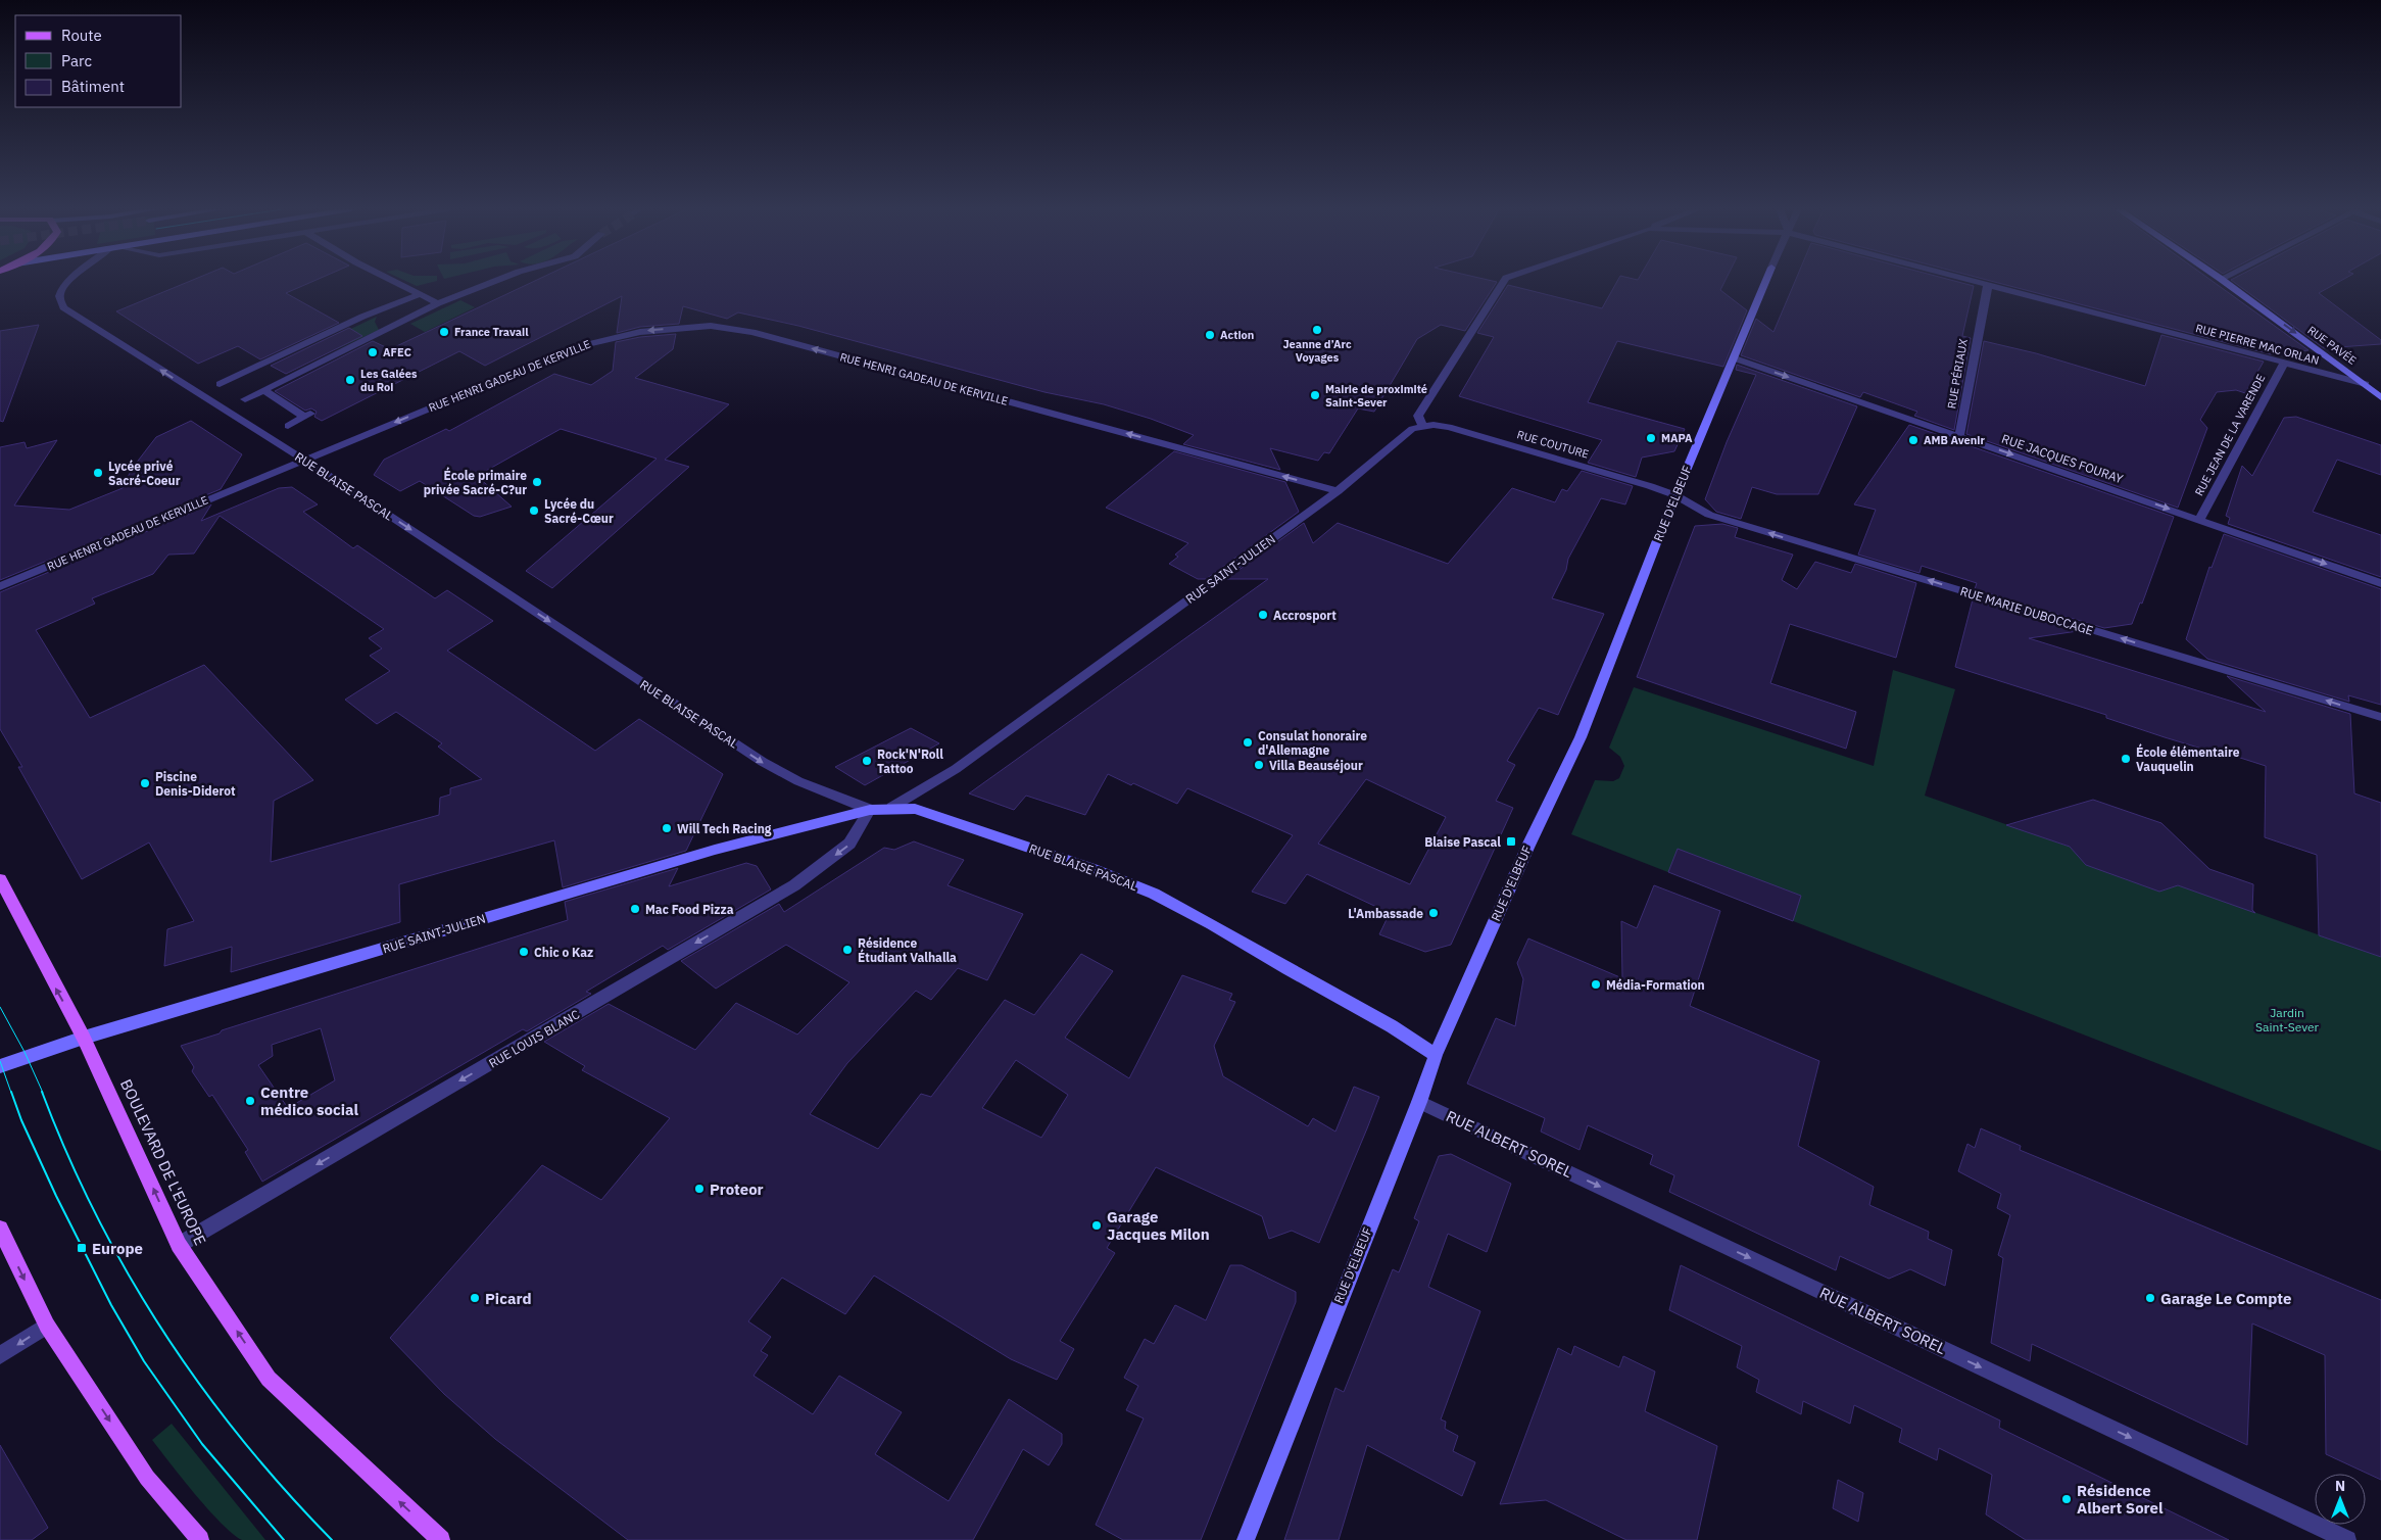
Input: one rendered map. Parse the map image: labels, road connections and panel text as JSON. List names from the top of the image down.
{
  "streets": {
    "main road": ["BOULEVARD DE L'EUROPE"],
    "street": [
      "RUE PIERRE MAC ORLAN",
      "RUE PAVÉE",
      "RUE PÉRIAUX",
      "RUE HENRI GADEAU DE KERVILLE",
      "RUE JEAN DE LA VARENDE",
      "RUE COUTURE",
      "RUE JACQUES FOURAY",
      "RUE BLAISE PASCAL",
      "RUE D'ELBEUF",
      "RUE SAINT-JULIEN",
      "RUE MARIE DUBOCCAGE",
      "RUE LOUIS BLANC",
      "RUE ALBERT SOREL"
    ]
  },
  "crossings": [
    ["RUE PIERRE MAC ORLAN", "RUE PAVÉE"],
    ["RUE PIERRE MAC ORLAN", "RUE PÉRIAUX"],
    ["RUE PIERRE MAC ORLAN", "RUE JEAN DE LA VARENDE"],
    ["RUE PÉRIAUX", "RUE JACQUES FOURAY"],
    ["RUE HENRI GADEAU DE KERVILLE", "RUE BLAISE PASCAL"],
    ["RUE HENRI GADEAU DE KERVILLE", "RUE SAINT-JULIEN"],
    ["RUE JEAN DE LA VARENDE", "RUE JACQUES FOURAY"],
    ["RUE COUTURE", "RUE D'ELBEUF"],
    ["RUE COUTURE", "RUE SAINT-JULIEN"],
    ["RUE COUTURE", "RUE MARIE DUBOCCAGE"],
    ["RUE JACQUES FOURAY", "RUE D'ELBEUF"],
    ["RUE BLAISE PASCAL", "RUE D'ELBEUF"],
    ["RUE BLAISE PASCAL", "RUE SAINT-JULIEN"],
    ["RUE BLAISE PASCAL", "RUE LOUIS BLANC"],
    ["RUE D'ELBEUF", "RUE MARIE DUBOCCAGE"],
    ["RUE D'ELBEUF", "RUE ALBERT SOREL"],
    ["RUE SAINT-JULIEN", "RUE LOUIS BLANC"],
    ["RUE SAINT-JULIEN", "BOULEVARD DE L'EUROPE"],
    ["RUE LOUIS BLANC", "BOULEVARD DE L'EUROPE"]
  ],
  "one_way": [
    "RUE PAVÉE",
    "RUE HENRI GADEAU DE KERVILLE",
    "RUE JACQUES FOURAY",
    "RUE MARIE DUBOCCAGE",
    "RUE LOUIS BLANC",
    "RUE ALBERT SOREL",
    "BOULEVARD DE L'EUROPE"
  ],
  "parks": ["Jardin Saint-Sever"],
  "places": {
    "other": [
      "Jeanne d’Arc Voyages",
      "France Travail",
      "Action",
      "AFEC",
      "Les Galées du Roi",
      "Mairie de proximité Saint-Sever",
      "MAPA",
      "AMB Avenir",
      "Lycée privé Sacré-Coeur",
      "École primaire privée Sacré-C?ur",
      "Lycée du Sacré-Cœur",
      "Accrosport",
      "Consulat honoraire d'Allemagne",
      "École élémentaire Vauquelin",
      "Rock'N'Roll Tattoo",
      "Villa Beauséjour",
      "Piscine Denis-Diderot",
      "Will Tech Racing",
      "Mac Food Pizza",
      "L'Ambassade",
      "Résidence Étudiant Valhalla",
      "Chic o Kaz",
      "Média-Formation",
      "Centre médico social",
      "Proteor",
      "Garage Jacques Milon",
      "Picard",
      "Garage Le Compte",
      "Résidence Albert Sorel"
    ],
    "transit": ["Blaise Pascal", "Europe"]
  },
  "legend": ["Route", "Parc", "Bâtiment"],
  "north": "top"
}
